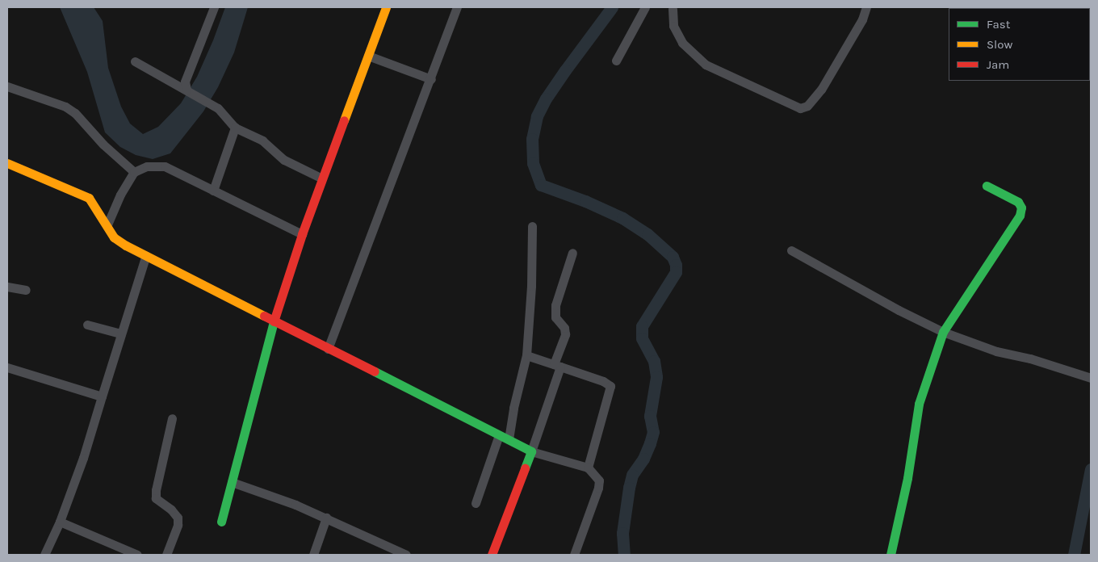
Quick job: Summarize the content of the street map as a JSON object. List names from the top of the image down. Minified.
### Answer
{"legend":["Fast","Slow","Jam"]}
